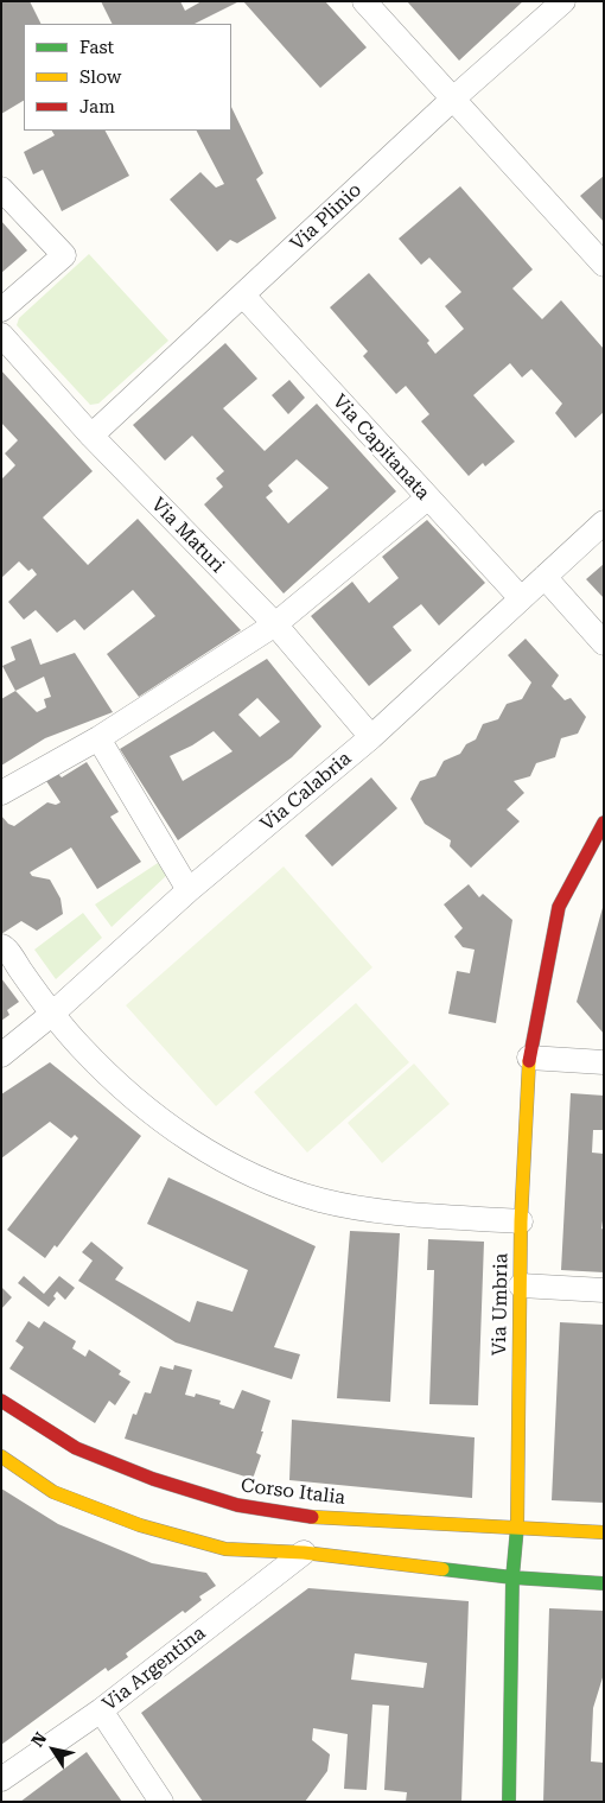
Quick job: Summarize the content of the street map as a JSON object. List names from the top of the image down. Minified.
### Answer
{"streets":{"street":["Via Plinio","Via Capitanata","Via Maturi","Via Calabria","Via Umbria","Corso Italia","Via Argentina"]},"crossings":[["Via Plinio","Via Capitanata"],["Via Plinio","Via Maturi"],["Via Capitanata","Via Calabria"],["Via Maturi","Via Calabria"],["Via Umbria","Corso Italia"]],"legend":["Fast","Slow","Jam"],"north":"top left"}
